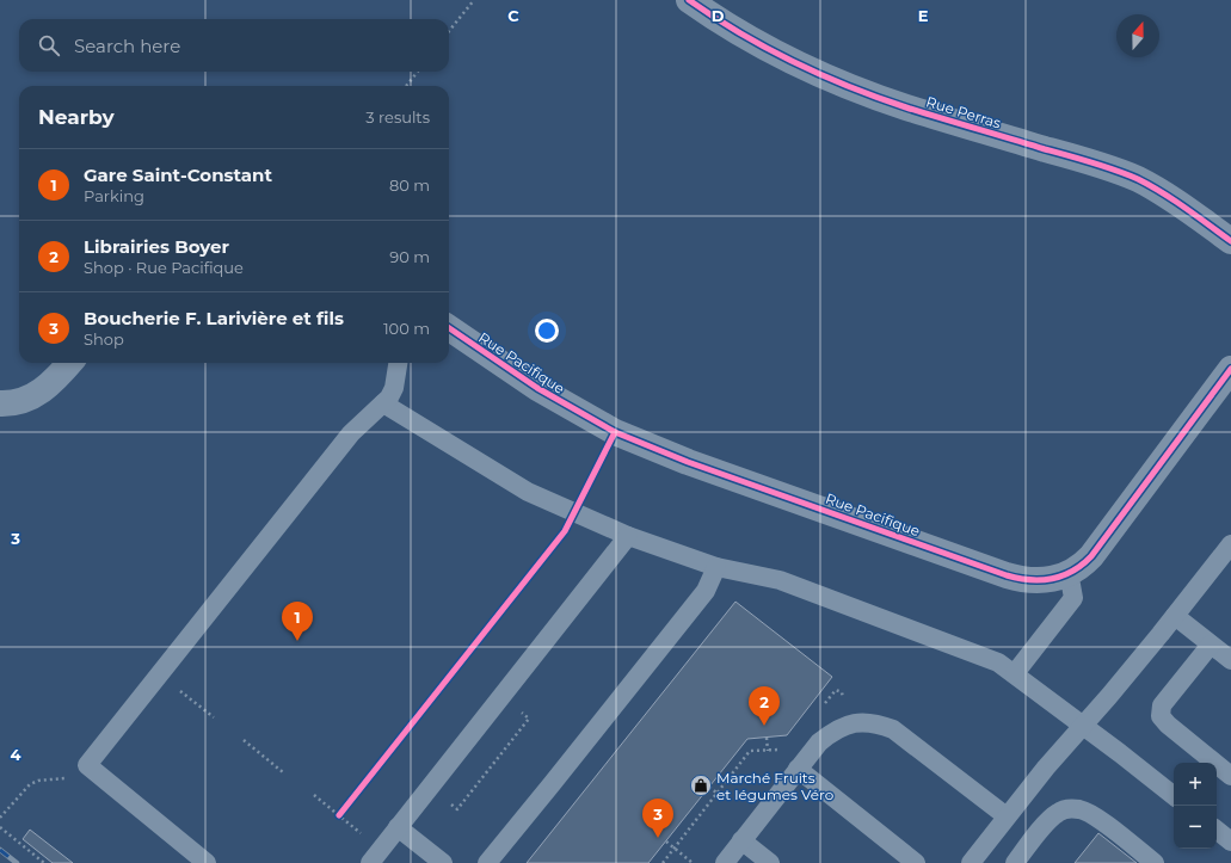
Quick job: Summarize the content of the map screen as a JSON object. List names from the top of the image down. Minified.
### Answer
{"streets":{"street":["Rue Perras","Rue Pacifique"]},"places":{"shop":["Marché Fruits et légumes Véro"]},"north":"top","page":{"search":"Search here","heading":["Nearby","3 results"],"list":[{"mark":"1","name":"Gare Saint-Constant","note":"Parking","value":"80 m"},{"mark":"2","name":"Librairies Boyer","note":"Shop · Rue Pacifique","value":"90 m"},{"mark":"3","name":"Boucherie F. Larivière et fils","note":"Shop","value":"100 m"}],"pins":["1","2","3"],"map_buttons":["+","−"]},"grid":{"columns":["C","D","E"],"rows":["3","4"]}}
